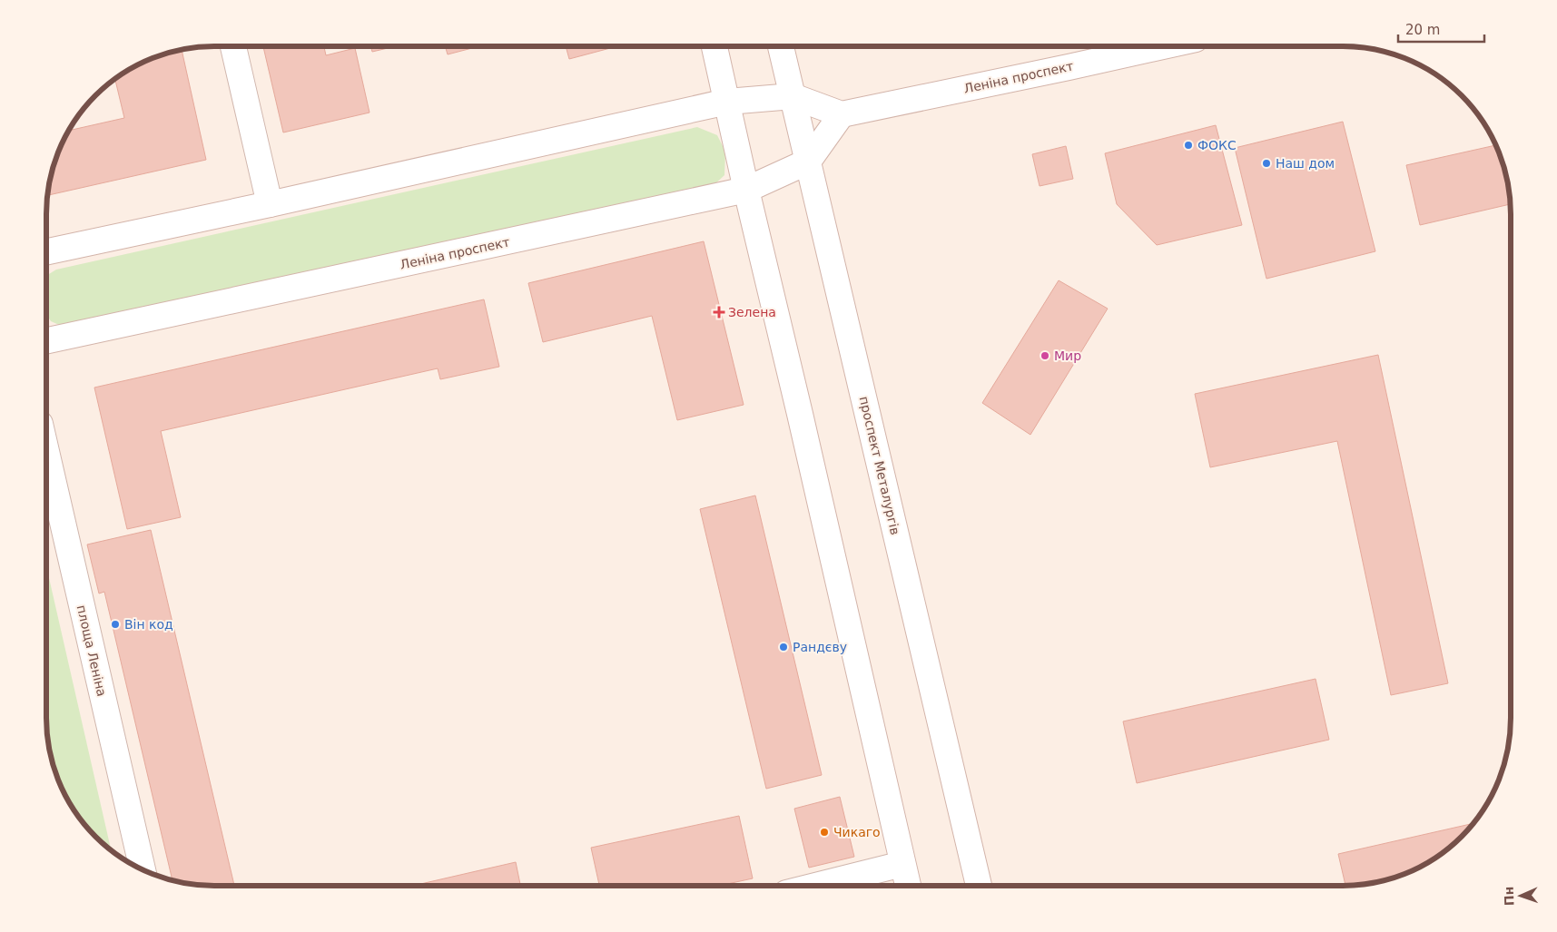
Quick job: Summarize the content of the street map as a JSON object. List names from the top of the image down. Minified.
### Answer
{"streets":{"street":["Леніна проспект","проспект Металургів","площа Леніна"]},"crossings":[["Леніна проспект","проспект Металургів"]],"places":{"other":["ФОКС","Наш дом","Мир","Він код","Рандєву","Чикаго"],"health":["Зелена"]},"scale_bar":"20 m","north":"left"}
